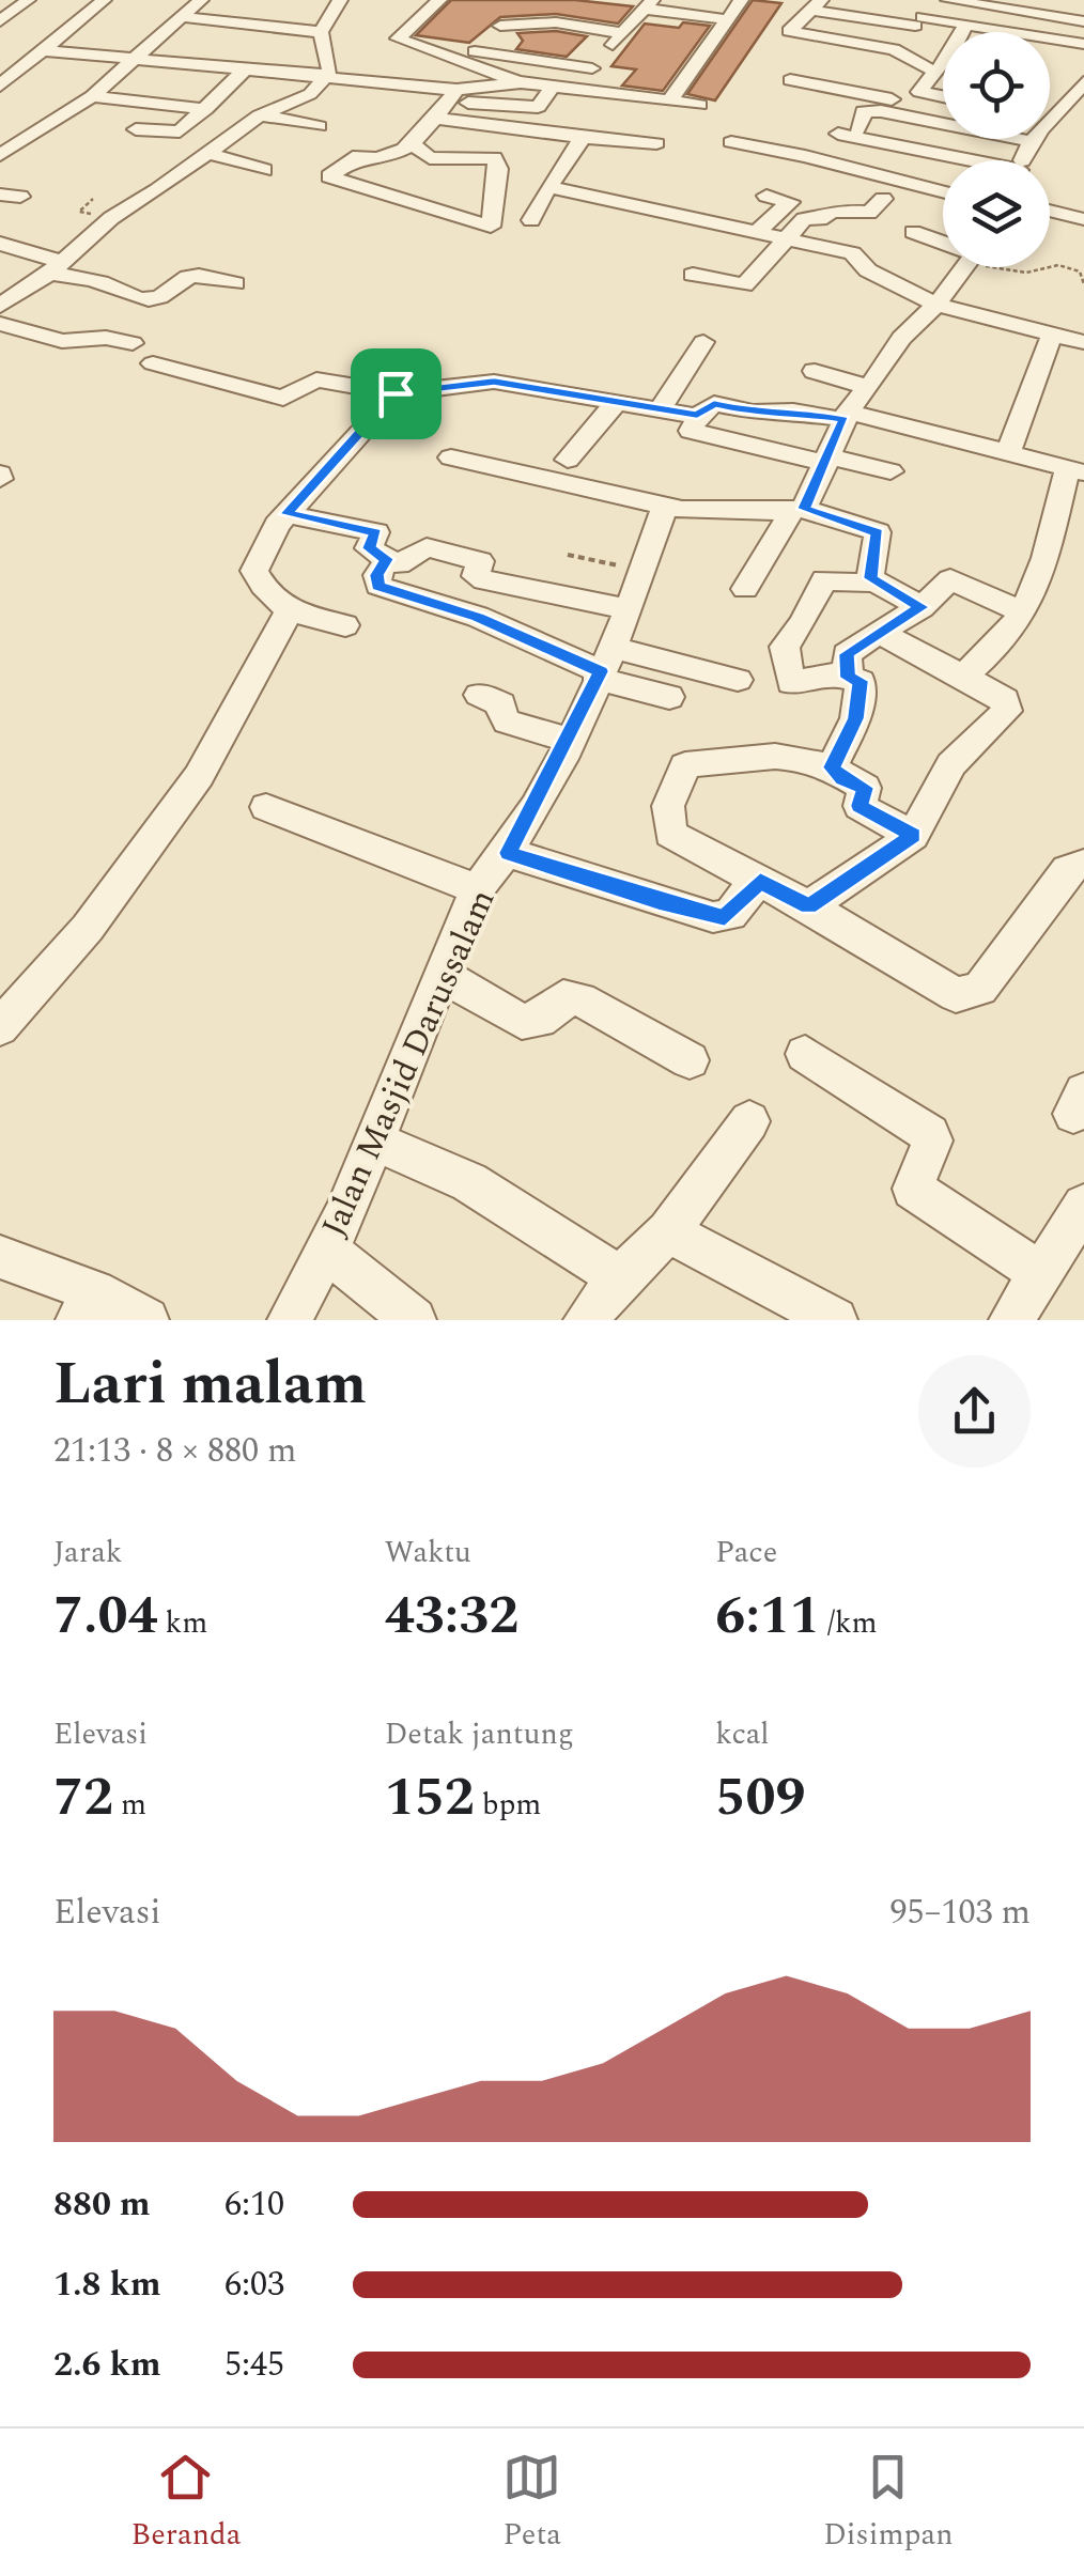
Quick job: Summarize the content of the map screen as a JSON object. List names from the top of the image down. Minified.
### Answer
{"streets":{"street":["Jalan Masjid Darussalam"]},"page":{"heading":["Lari malam","21:13 · 8 × 880 m"],"stats":[["Jarak","7.04 km"],["Waktu","43:32"],["Pace","6:11 /km"],["Elevasi","72 m"],["Detak jantung","152 bpm"],["kcal","509"]],"chart":["Elevasi","95–103 m"],"list":[{"name":"880 m","note":"6:10"},{"name":"1.8 km","note":"6:03"},{"name":"2.6 km","note":"5:45"}],"tabs":["Beranda","Peta","Disimpan"]}}
